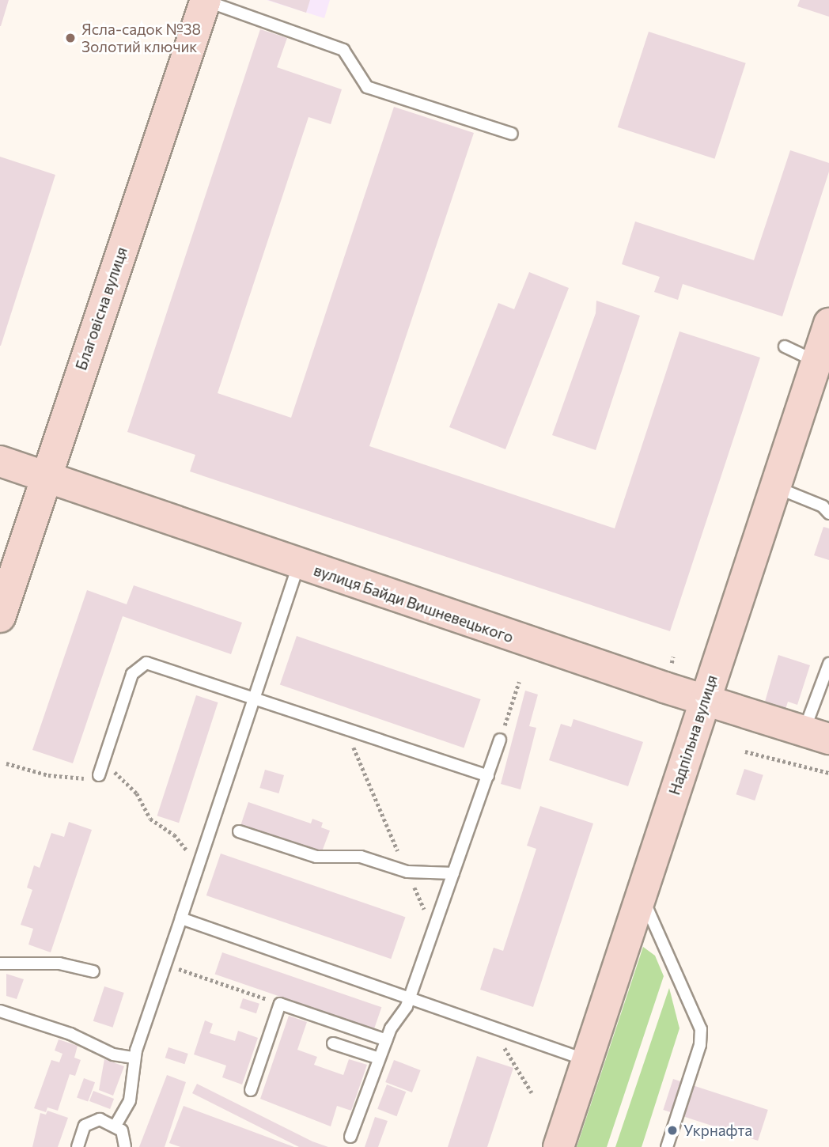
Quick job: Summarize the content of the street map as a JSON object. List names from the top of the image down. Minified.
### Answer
{"streets":{"main road":["Благовісна вулиця","вулиця Байди Вишневецького","Надпільна вулиця"]},"crossings":[["Благовісна вулиця","вулиця Байди Вишневецького"],["вулиця Байди Вишневецького","Надпільна вулиця"]],"places":["Ясла-садок №38 Золотий ключик","Укрнафта"]}
